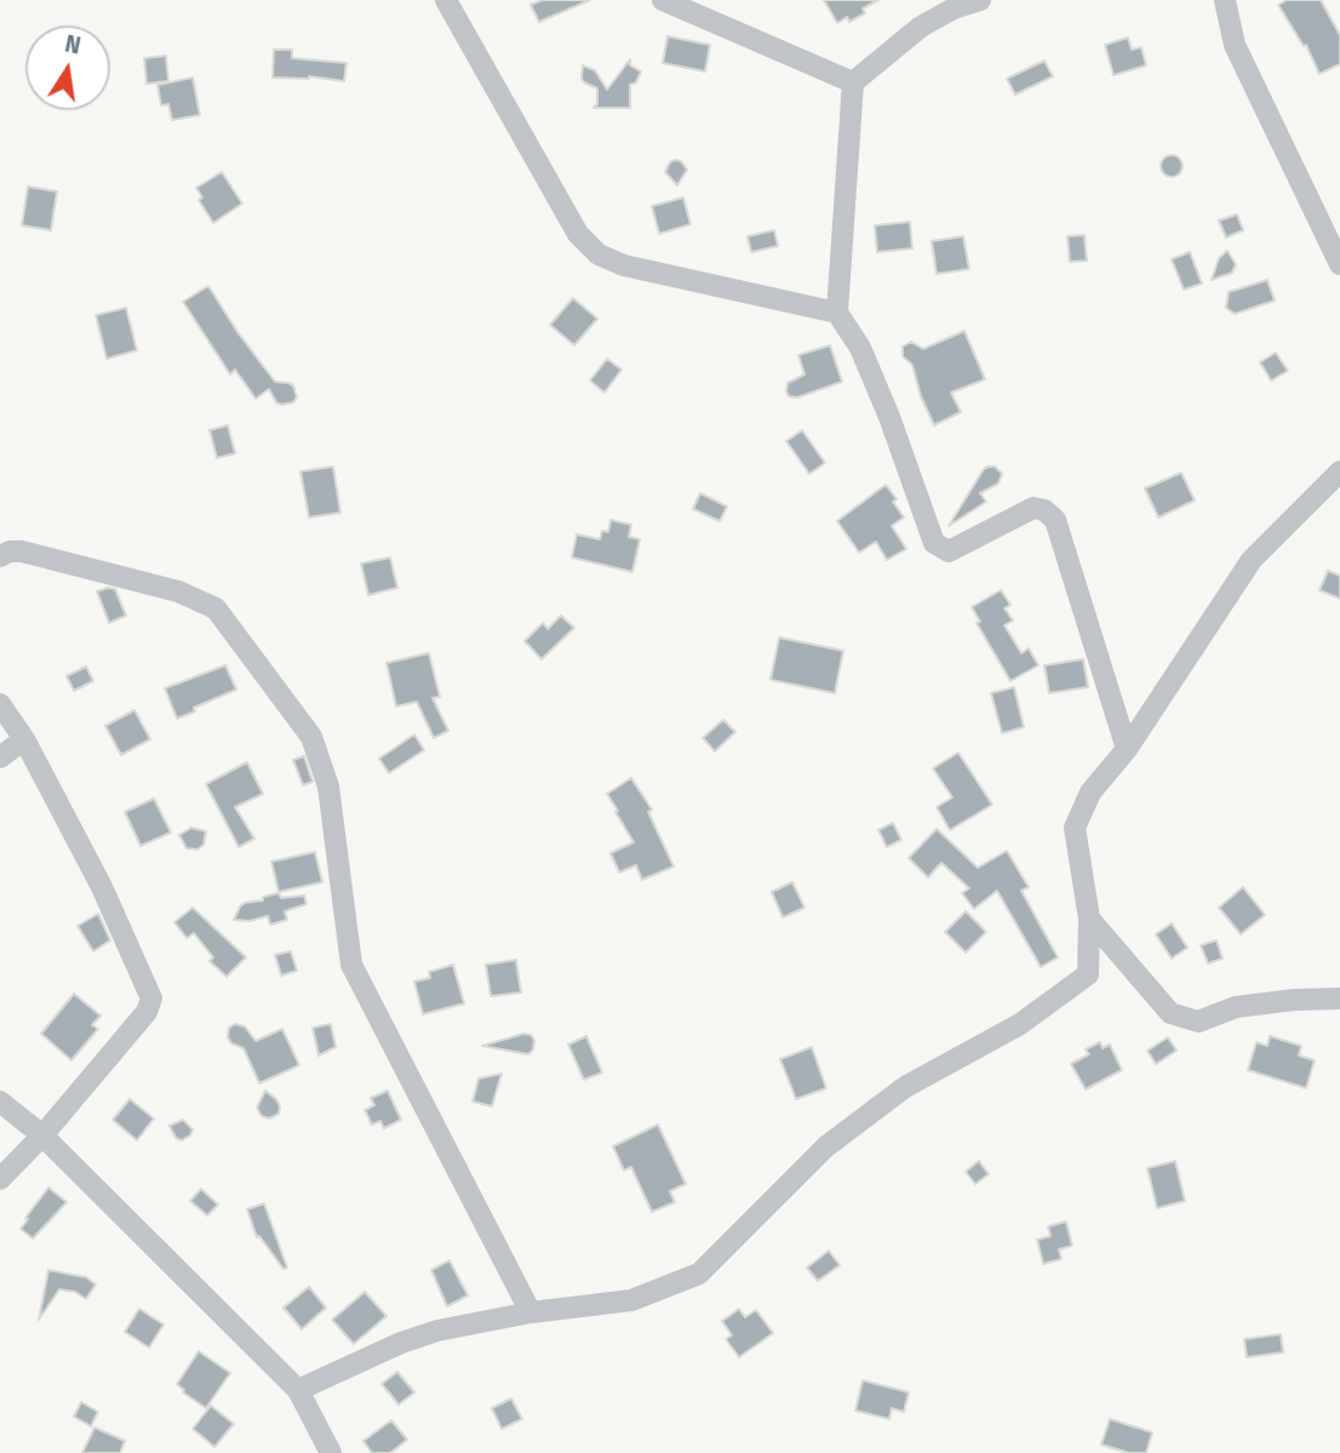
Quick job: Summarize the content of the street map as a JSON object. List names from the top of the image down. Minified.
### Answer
{"north":"top"}
